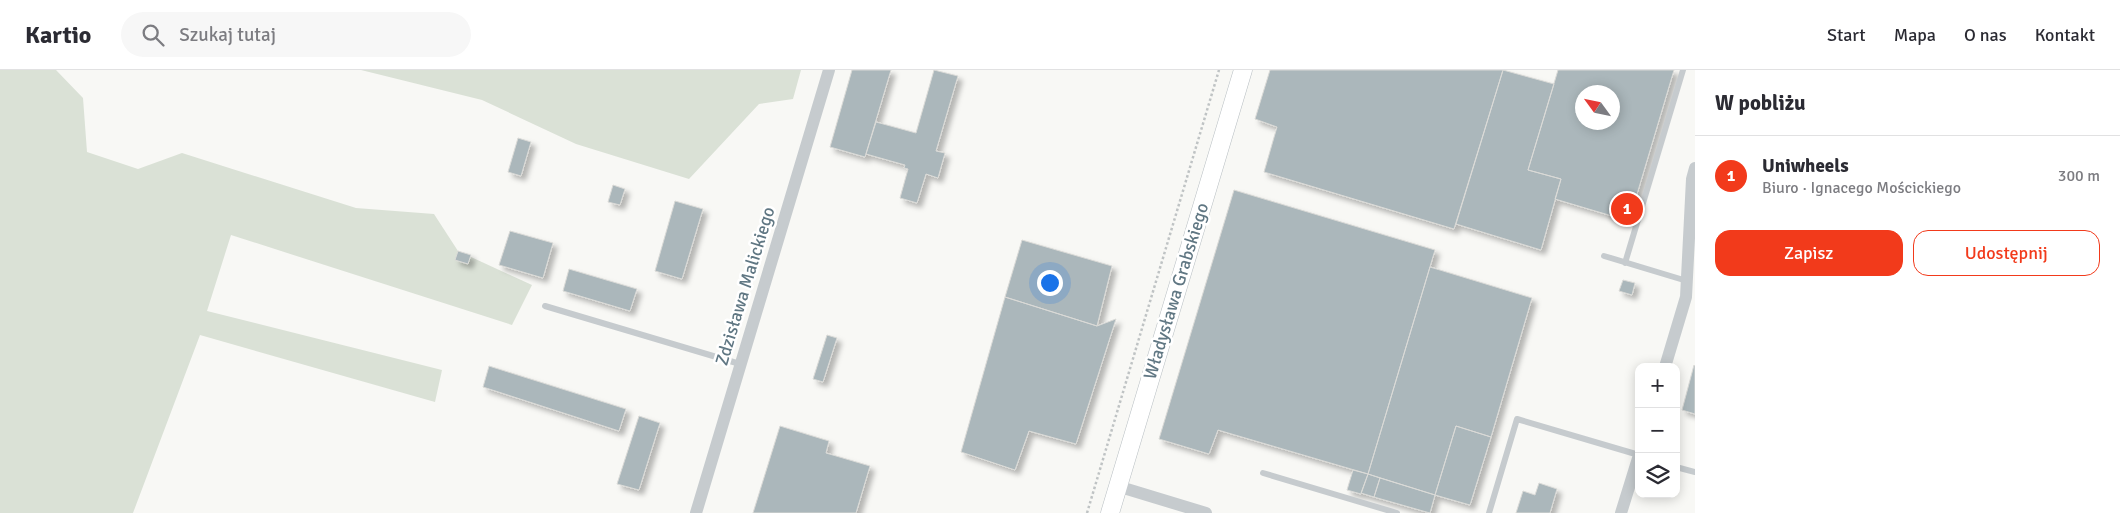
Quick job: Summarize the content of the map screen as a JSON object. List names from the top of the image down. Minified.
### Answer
{"streets":{"street":["Zdzisława Malickiego","Władysława Grabskiego"]},"north":"top left","page":{"header":"Kartio","search":"Szukaj tutaj","nav":["Start","Mapa","O nas","Kontakt"],"heading":"W pobliżu","list":[{"mark":"1","name":"Uniwheels","note":"Biuro · Ignacego Mościckiego","value":"300 m"}],"pins":"1","buttons":["Zapisz","Udostępnij"],"map_buttons":["+","−"]}}
